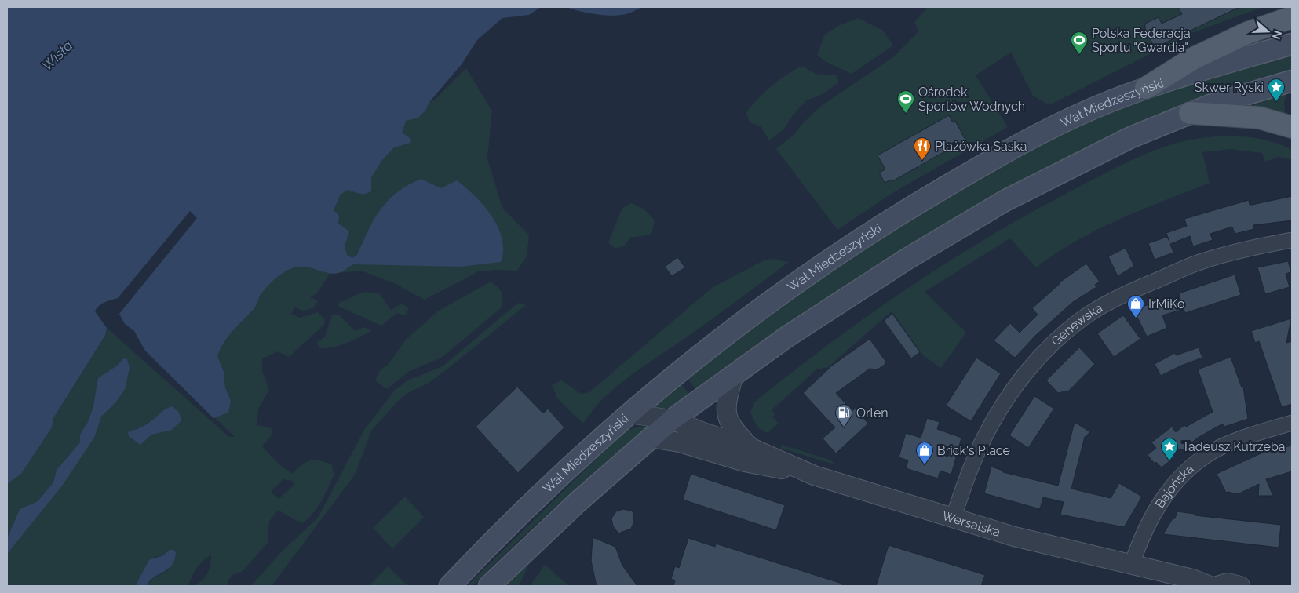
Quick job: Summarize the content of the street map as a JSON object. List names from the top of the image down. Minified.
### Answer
{"streets":{"main road":["Wał Miedzeszyński"],"street":["Genewska","Bajońska","Wersalska"]},"crossings":[["Wał Miedzeszyński","Wersalska"],["Genewska","Wersalska"],["Bajońska","Wersalska"]],"water":["Wisła"],"places":{"sports":["Polska Federacja Sportu \"Gwardia\"","Ośrodek Sportów Wodnych"],"place":["Skwer Ryski","Tadeusz Kutrzeba"],"restaurant":["Plażówka Saska"],"shop":["IrMiKo","Brick's Place"],"fuel station":["Orlen"]},"north":"right"}
